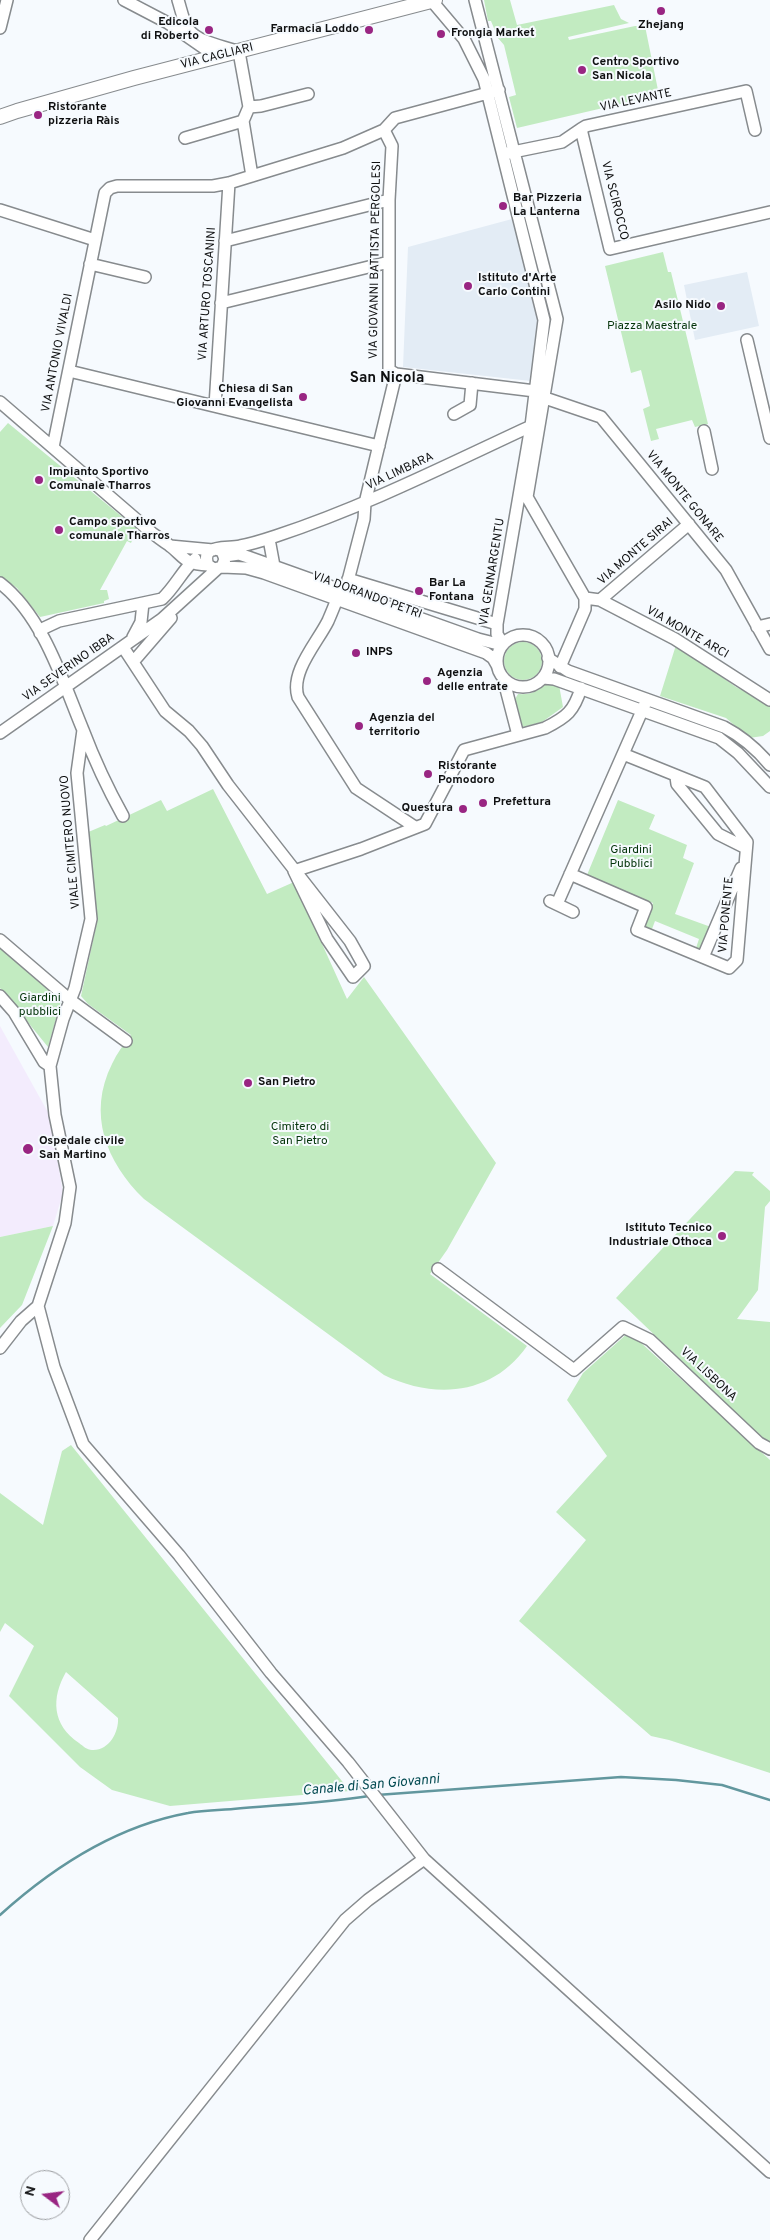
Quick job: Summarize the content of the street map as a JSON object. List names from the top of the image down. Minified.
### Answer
{"streets":{"main road":["VIA CAGLIARI"],"street":["VIA LEVANTE","VIA SCIROCCO","VIA GIOVANNI BATTISTA PERGOLESI","VIA ARTURO TOSCANINI","VIA ANTONIO VIVALDI","VIA LIMBARA","VIA MONTE GONARE","VIA MONTE SIRAI","VIA GENNARGENTU","VIA DORANDO PETRI","VIA MONTE ARCI","VIA SEVERINO IBBA","VIALE CIMITERO NUOVO","VIA PONENTE","VIA LISBONA"]},"crossings":[["VIA CAGLIARI","VIA GENNARGENTU"],["VIA LEVANTE","VIA SCIROCCO"],["VIA ARTURO TOSCANINI","VIA ANTONIO VIVALDI"],["VIA LIMBARA","VIA GENNARGENTU"],["VIA LIMBARA","VIA DORANDO PETRI"],["VIA LIMBARA","VIA SEVERINO IBBA"],["VIA MONTE GONARE","VIA MONTE SIRAI"],["VIA MONTE GONARE","VIA GENNARGENTU"],["VIA MONTE SIRAI","VIA MONTE ARCI"],["VIA GENNARGENTU","VIA DORANDO PETRI"],["VIA DORANDO PETRI","VIA SEVERINO IBBA"],["VIA SEVERINO IBBA","VIALE CIMITERO NUOVO"]],"districts":["San Nicola"],"water":["Canale di San Giovanni"],"parks":["Piazza Maestrale","Giardini Pubblici","Giardini pubblici","Cimitero di San Pietro"],"places":["Zhejang","Edicola di Roberto","Farmacia Loddo","Frongia Market","Centro Sportivo San Nicola","Ristorante pizzeria Ràis","Bar Pizzeria La Lanterna","Istituto d'Arte Carlo Contini","Asilo Nido","Chiesa di San Giovanni Evangelista","Impianto Sportivo Comunale Tharros","Campo sportivo comunale Tharros","Bar La Fontana","INPS","Agenzia delle entrate","Agenzia del territorio","Ristorante Pomodoro","Prefettura","Questura","San Pietro","Ospedale civile San Martino","Istituto Tecnico Industriale Othoca"],"north":"left"}
